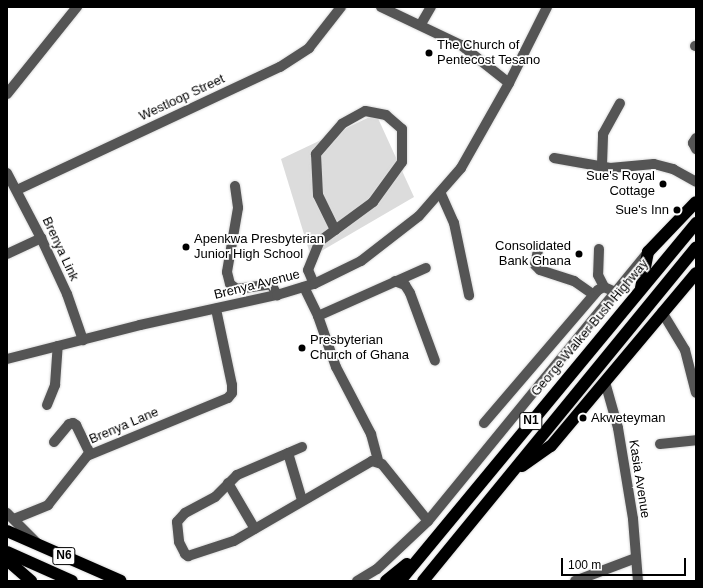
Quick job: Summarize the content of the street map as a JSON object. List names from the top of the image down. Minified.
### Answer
{"streets":{"highway":["George Walker Bush Highway","N1","N6"],"street":["Westloop Street","Brenya Link","Brenya Avenue","Brenya Lane","Kasia Avenue"]},"crossings":[["Westloop Street","Brenya Link"],["Brenya Link","Brenya Avenue"],["Brenya Avenue","Brenya Lane"]],"places":["The Church of Pentecost Tesano","Sue's Royal Cottage","Sue's Inn","Apenkwa Presbyterian Junior High School","Consolidated Bank Ghana","Presbyterian Church of Ghana","Akweteyman"],"scale_bar":"100 m"}
